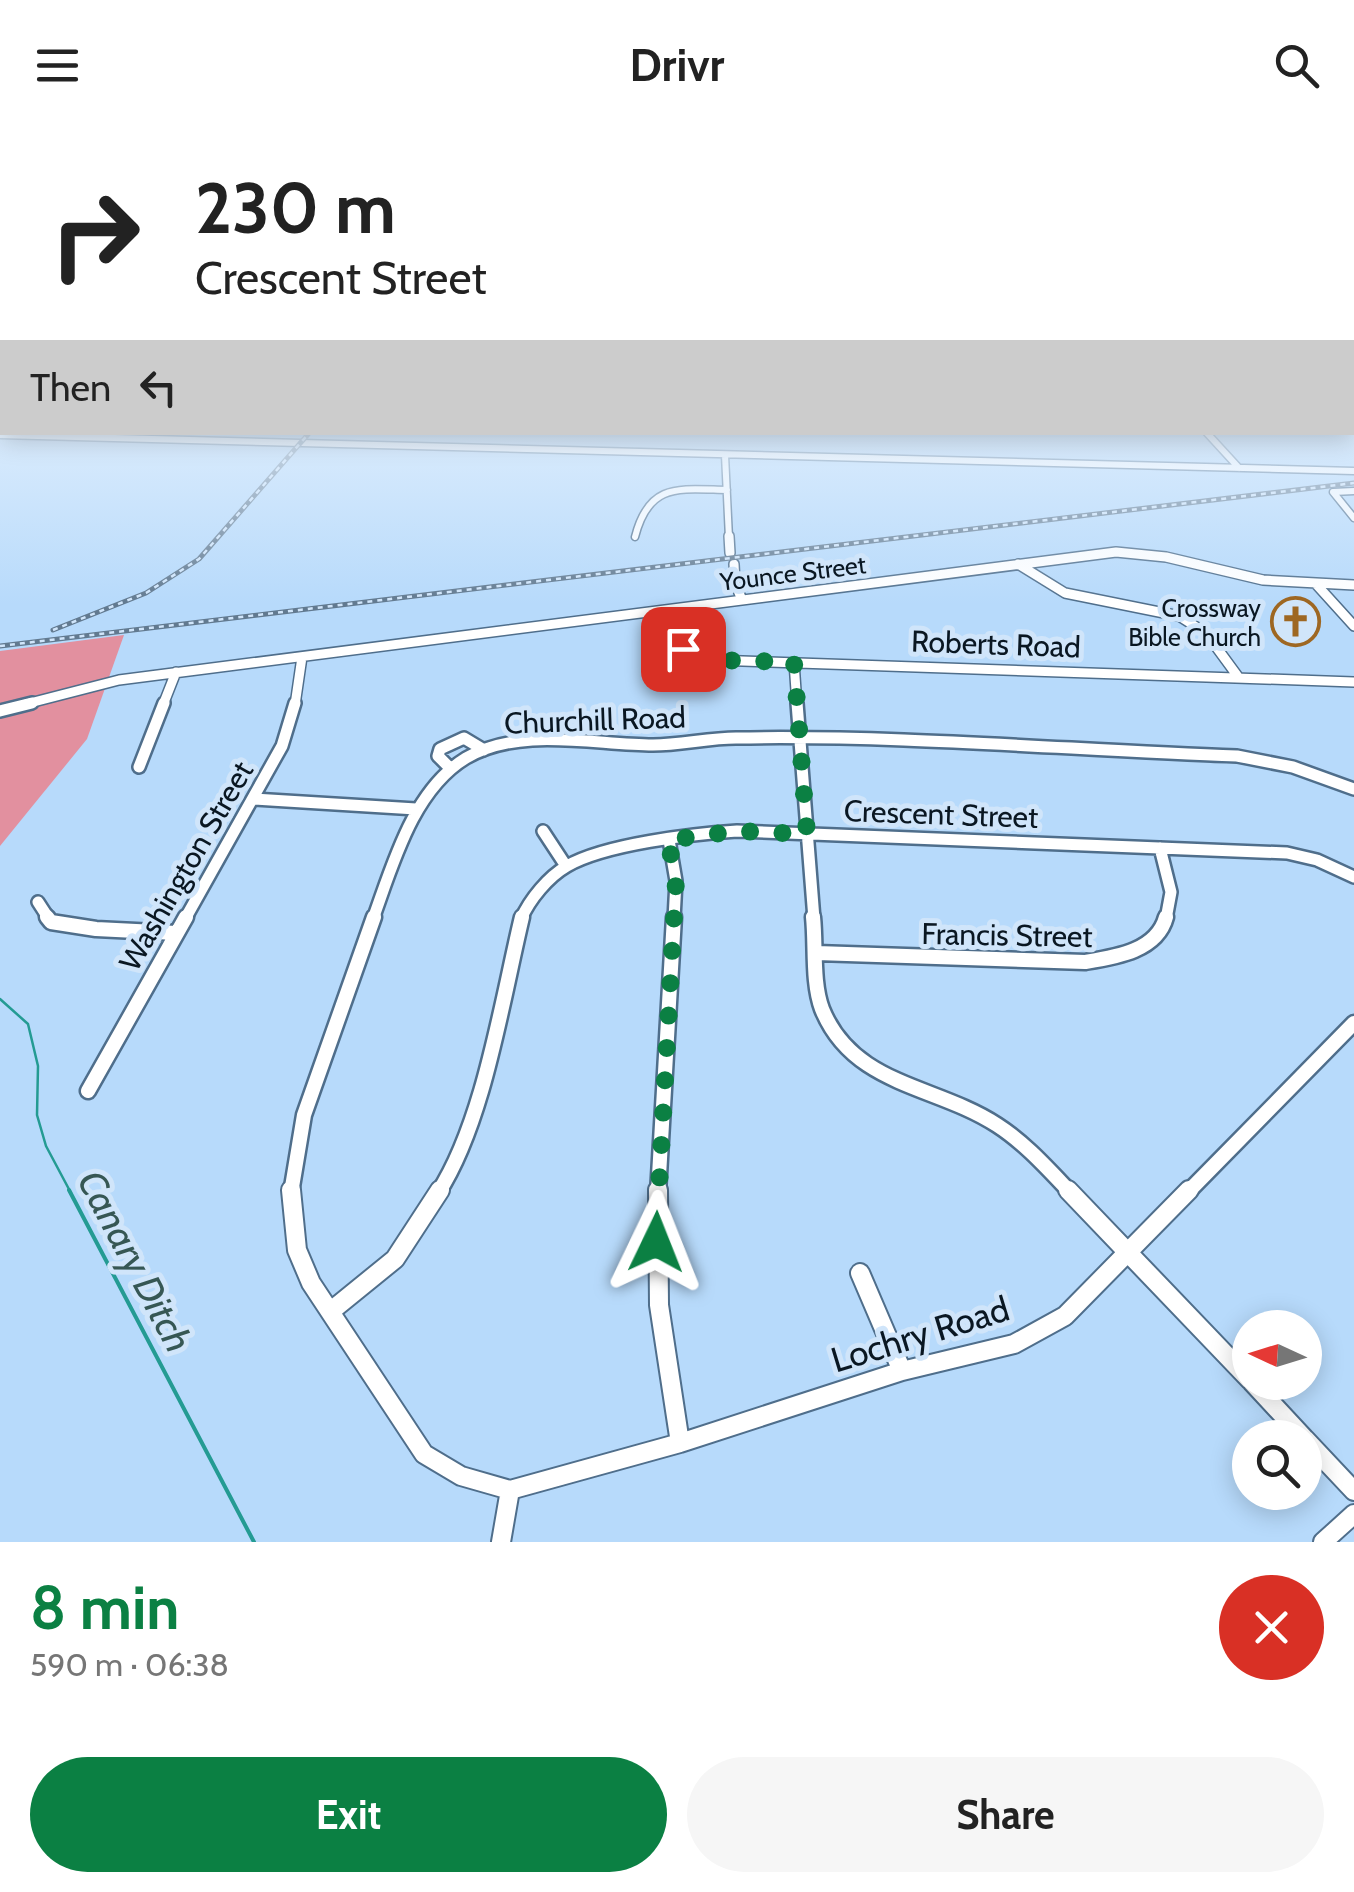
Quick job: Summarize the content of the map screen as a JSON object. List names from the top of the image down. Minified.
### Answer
{"streets":{"street":["Younce Street","Roberts Road","Churchill Road","Crescent Street","Washington Street","Francis Street","Lochry Road"]},"crossings":[["Younce Street","Roberts Road"],["Younce Street","Washington Street"],["Churchill Road","Crescent Street"],["Churchill Road","Lochry Road"],["Crescent Street","Francis Street"]],"water":["Canary Ditch"],"places":{"church":["Crossway Bible Church"]},"north":"left","page":{"header":"Drivr","turn":["230 m","Crescent Street"],"then":"Then","heading":["8 min","590 m · 06:38"],"buttons":["Exit","Share"]}}
